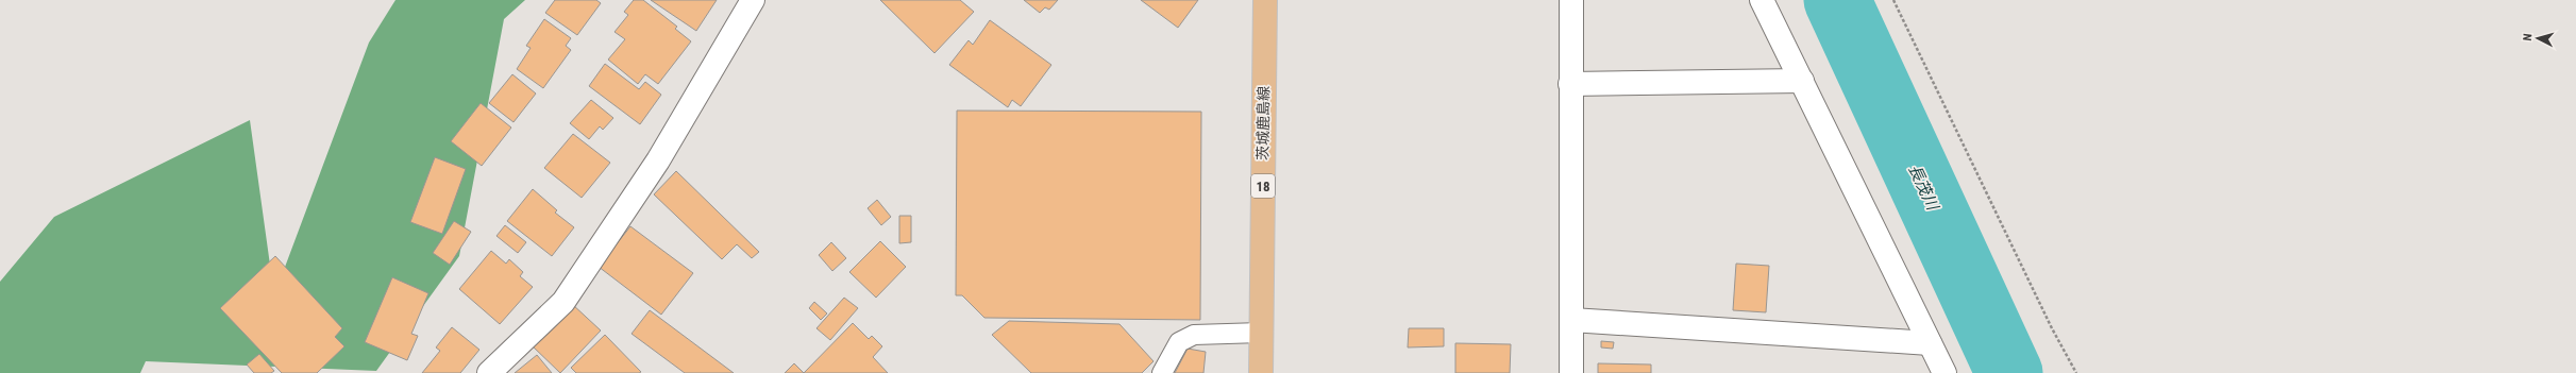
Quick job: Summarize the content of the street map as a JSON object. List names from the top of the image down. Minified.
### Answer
{"streets":{"main road":["茨城鹿島線","18"]},"water":["長茂川"],"north":"left"}
